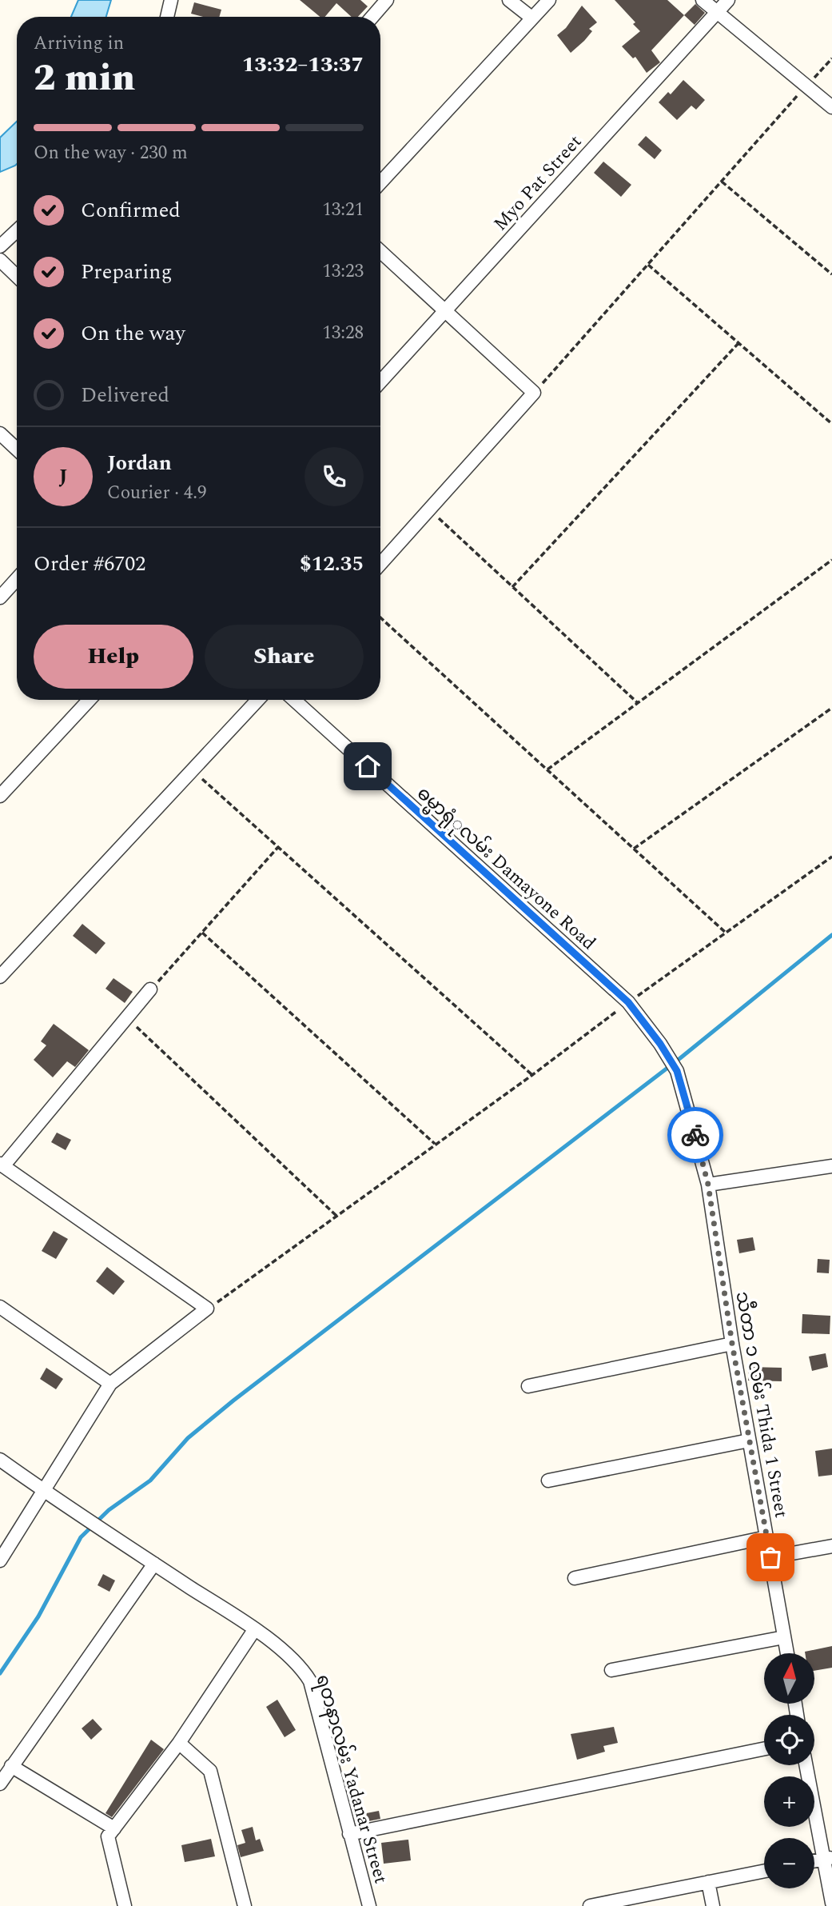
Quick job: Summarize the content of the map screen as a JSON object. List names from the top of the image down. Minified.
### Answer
{"streets":{"street":["Myo Pat Street","ဓမ္မာရုံုလမ်း Damayone Road","သီတာ ၁ လမ်း Thida 1 Street","ရတနာလမ်း Yadanar Street"]},"crossings":[["ဓမ္မာရုံုလမ်း Damayone Road","သီတာ ၁ လမ်း Thida 1 Street"]],"north":"top","page":{"heading":["2 min","Arriving in","13:32–13:37"],"panel":["Jordan","Courier · 4.9","Order #6702","$12.35"],"bar":"On the way · 230 m","list":[["Confirmed","13:21"],["Preparing","13:23"],["On the way","13:28"],"Delivered"],"round":"J","buttons":["Help","Share"],"map_buttons":["+","−"]}}
